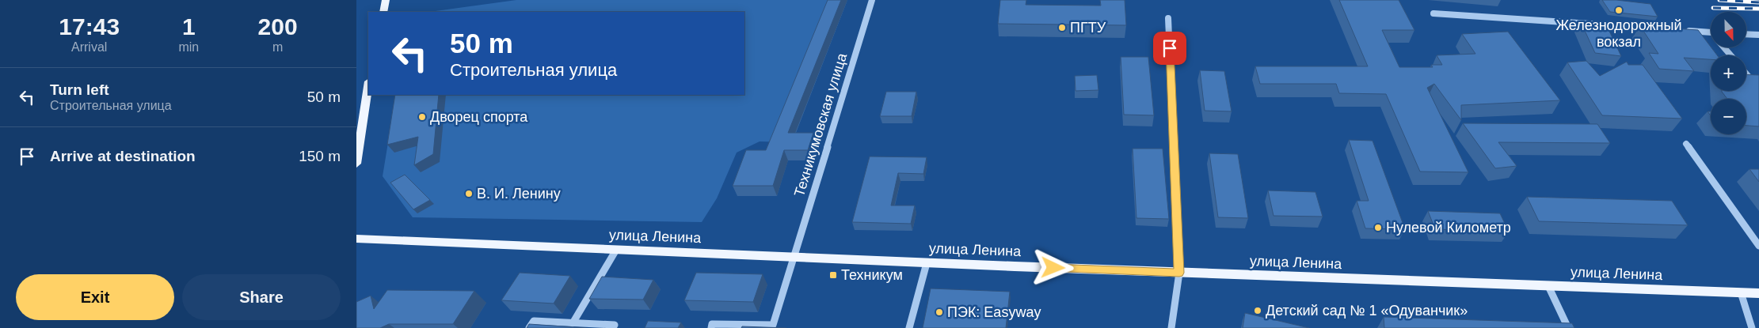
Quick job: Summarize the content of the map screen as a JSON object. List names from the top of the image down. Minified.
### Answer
{"streets":{"main road":["улица Ленина"],"street":["Техникумовская улица"]},"crossings":[["Техникумовская улица","улица Ленина"]],"places":{"other":["Железнодорожный вокзал","ПГТУ","Дворец спорта","В. И. Ленину","Нулевой Километр","Детский сад № 1 «Одуванчик»","ПЭК: Easyway"],"transit":["Техникум"]},"north":"bottom","page":{"eta":["17:43","Arrival","1","min","200","m"],"map_buttons":["+","−"],"turn":["50 m","Строительная улица"],"list":[{"name":"Turn left","note":"Строительная улица","value":"50 m"},{"name":"Arrive at destination","value":"150 m"}],"buttons":["Exit","Share"]}}
